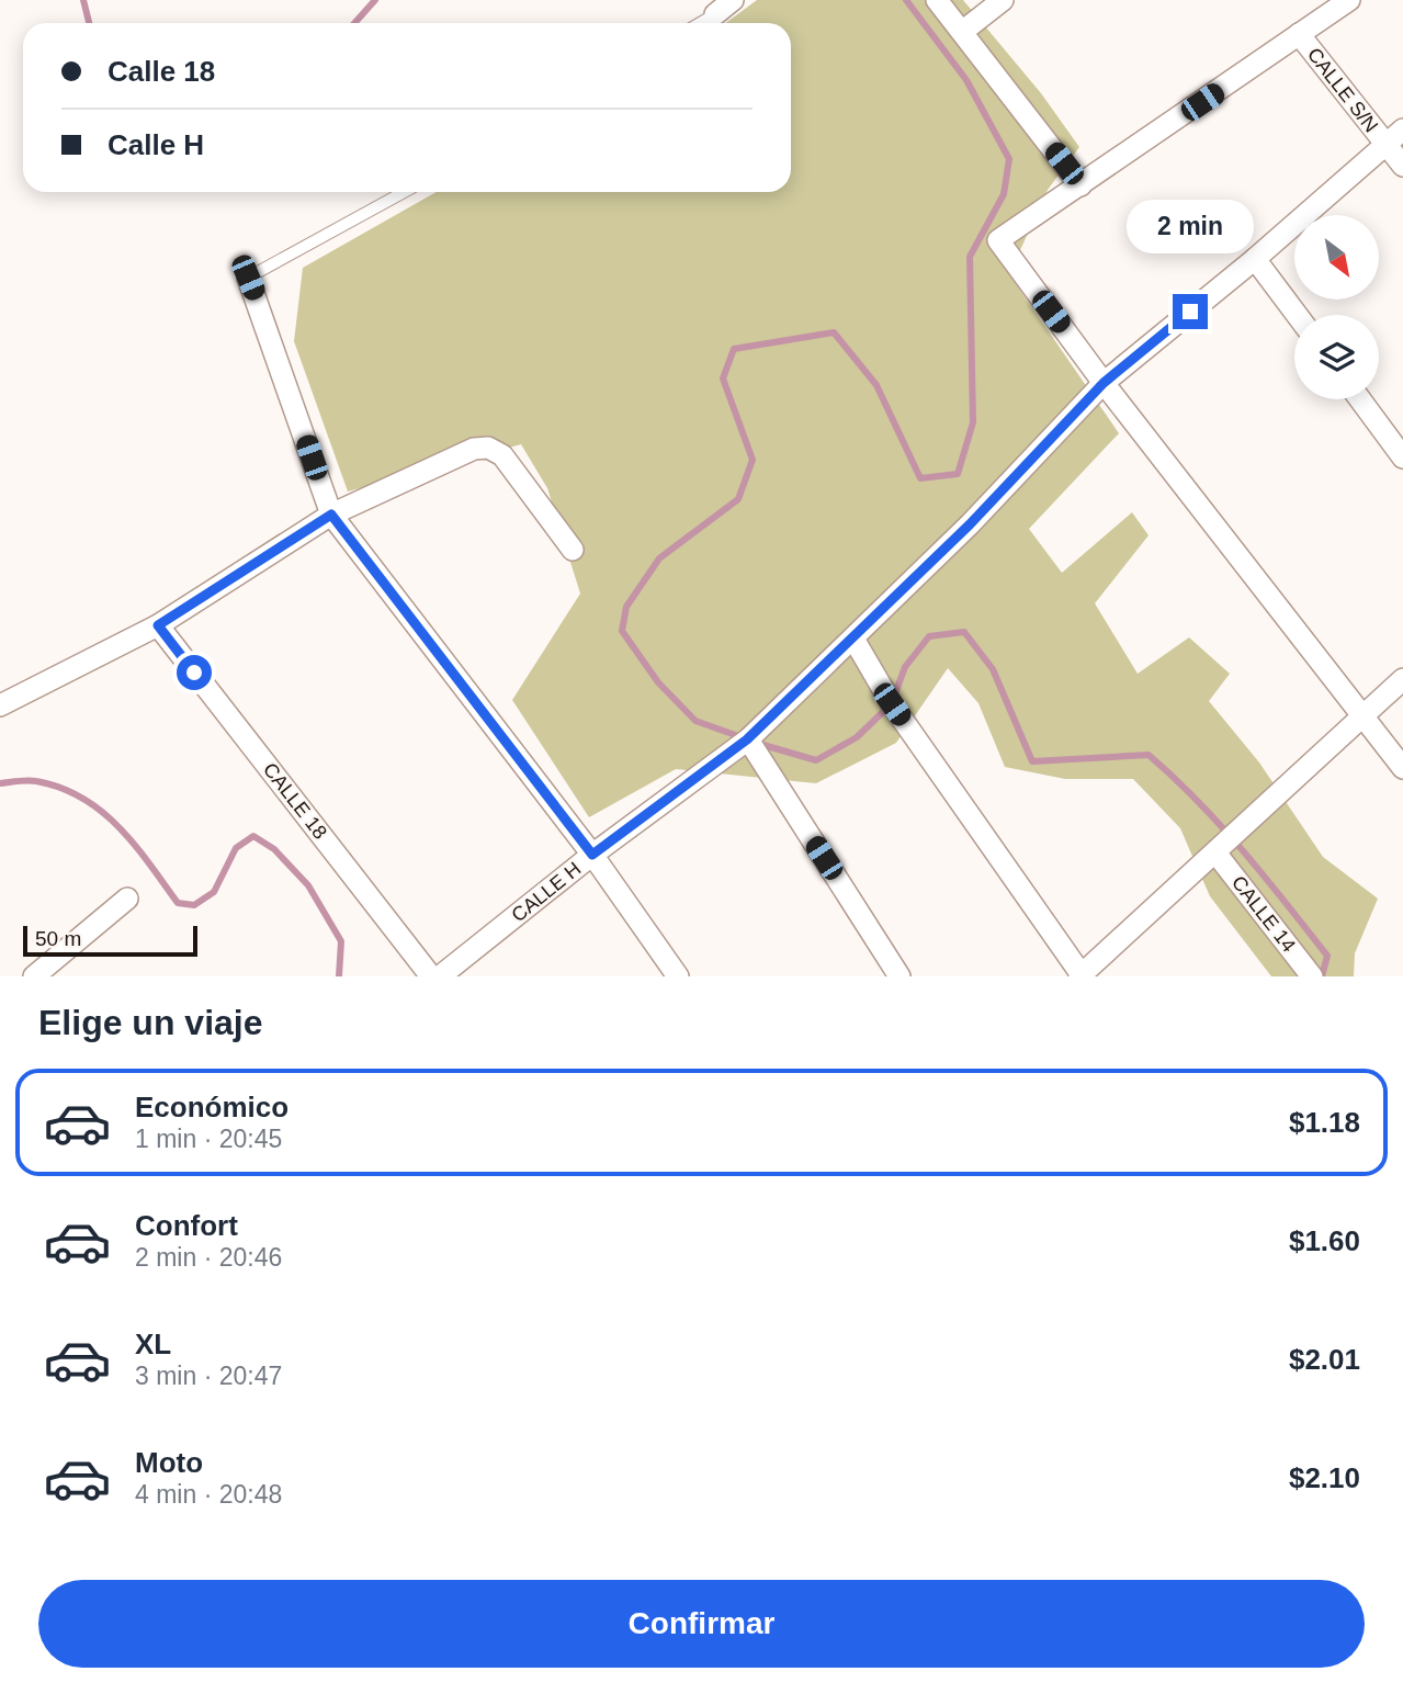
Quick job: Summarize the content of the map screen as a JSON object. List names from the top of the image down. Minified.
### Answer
{"streets":{"street":["CALLE S/N","CALLE 18","CALLE H","CALLE 14"]},"crossings":[["CALLE S/N","CALLE H"]],"scale_bar":"50 m","north":"bottom right","page":{"banner":["Calle 18","Calle H"],"bubble":"2 min","scale":"50 m","heading":"Elige un viaje","list":[{"name":"Económico","note":"1 min · 20:45","value":"$1.18"},{"name":"Confort","note":"2 min · 20:46","value":"$1.60"},{"name":"XL","note":"3 min · 20:47","value":"$2.01"},{"name":"Moto","note":"4 min · 20:48","value":"$2.10"}],"buttons":"Confirmar"}}
